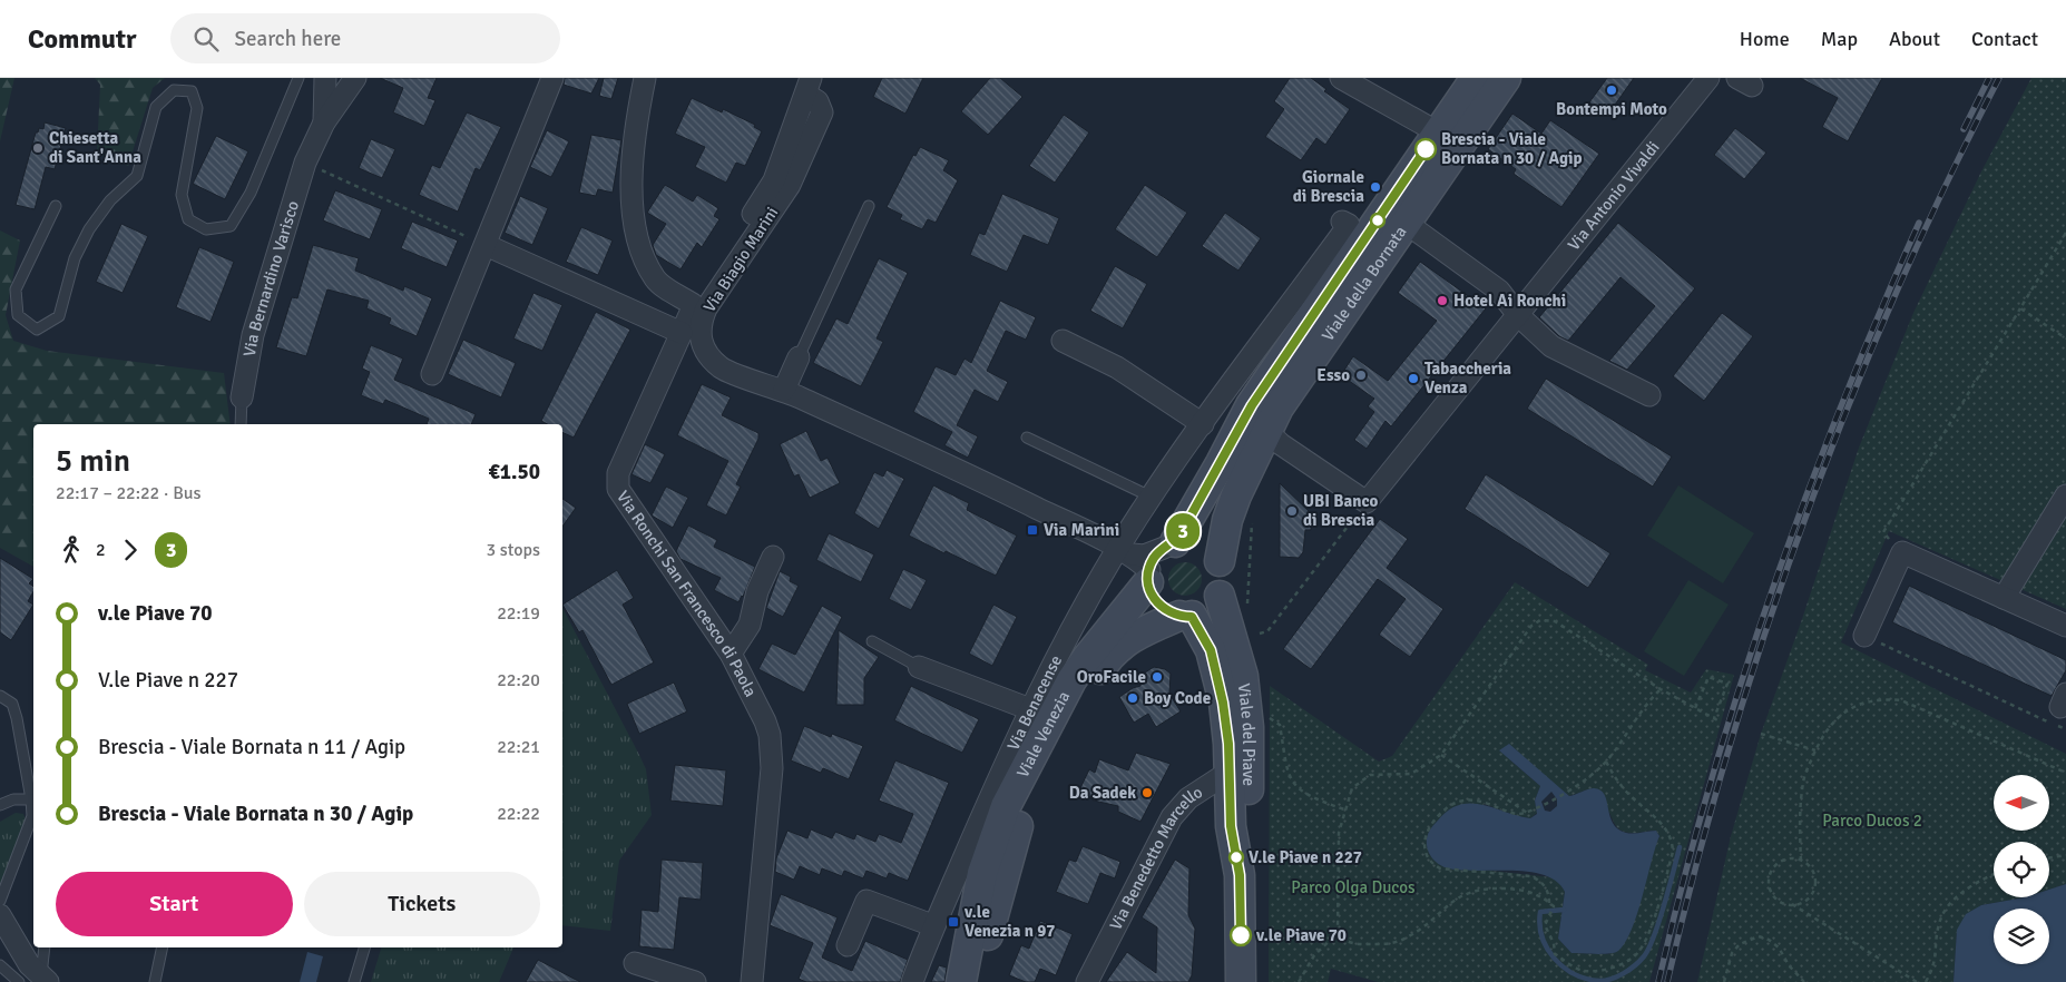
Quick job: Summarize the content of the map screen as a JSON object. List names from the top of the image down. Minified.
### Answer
{"streets":{"main road":["Viale della Bornata","Viale Venezia","Viale del Piave"],"street":["Via Antonio Vivaldi","Via Biagio Marini","Via Bernardino Varisco","Via Ronchi San Francesco di Paola","Via Benacense","Via Benedetto Marcello"]},"crossings":[["Via Biagio Marini","Viale della Bornata"],["Via Biagio Marini","Via Ronchi San Francesco di Paola"],["Via Biagio Marini","Via Benacense"],["Via Biagio Marini","Viale Venezia"],["Via Biagio Marini","Viale del Piave"],["Viale della Bornata","Via Benacense"],["Viale della Bornata","Viale Venezia"],["Viale della Bornata","Viale del Piave"],["Via Benacense","Viale Venezia"],["Via Benacense","Viale del Piave"],["Viale Venezia","Viale del Piave"],["Viale del Piave","Via Benedetto Marcello"]],"parks":["Parco Ducos 2","Parco Olga Ducos"],"places":{"other":["Bontempi Moto","Chiesetta di Sant'Anna","Brescia - Viale Bornata n 30 / Agip","Giornale di Brescia","Hotel Ai Ronchi","Esso","Tabaccheria Venza","UBI Banco di Brescia","OroFacile","Boy Code","Da Sadek","V.le Piave n 227","v.le Piave 70"],"transit":["Via Marini","v.le Venezia n 97"]},"lines":["bus line 3"],"north":"left","page":{"header":"Commutr","search":"Search here","nav":["Home","Map","About","Contact"],"on_map":"3","heading":["5 min","22:17 – 22:22 · Bus","€1.50"],"legs":["2","3","3 stops"],"list":[{"name":"v.le Piave 70","value":"22:19"},{"name":"V.le Piave n 227","value":"22:20"},{"name":"Brescia - Viale Bornata n 11 / Agip","value":"22:21"},{"name":"Brescia - Viale Bornata n 30 / Agip","value":"22:22"}],"buttons":["Start","Tickets"]}}
